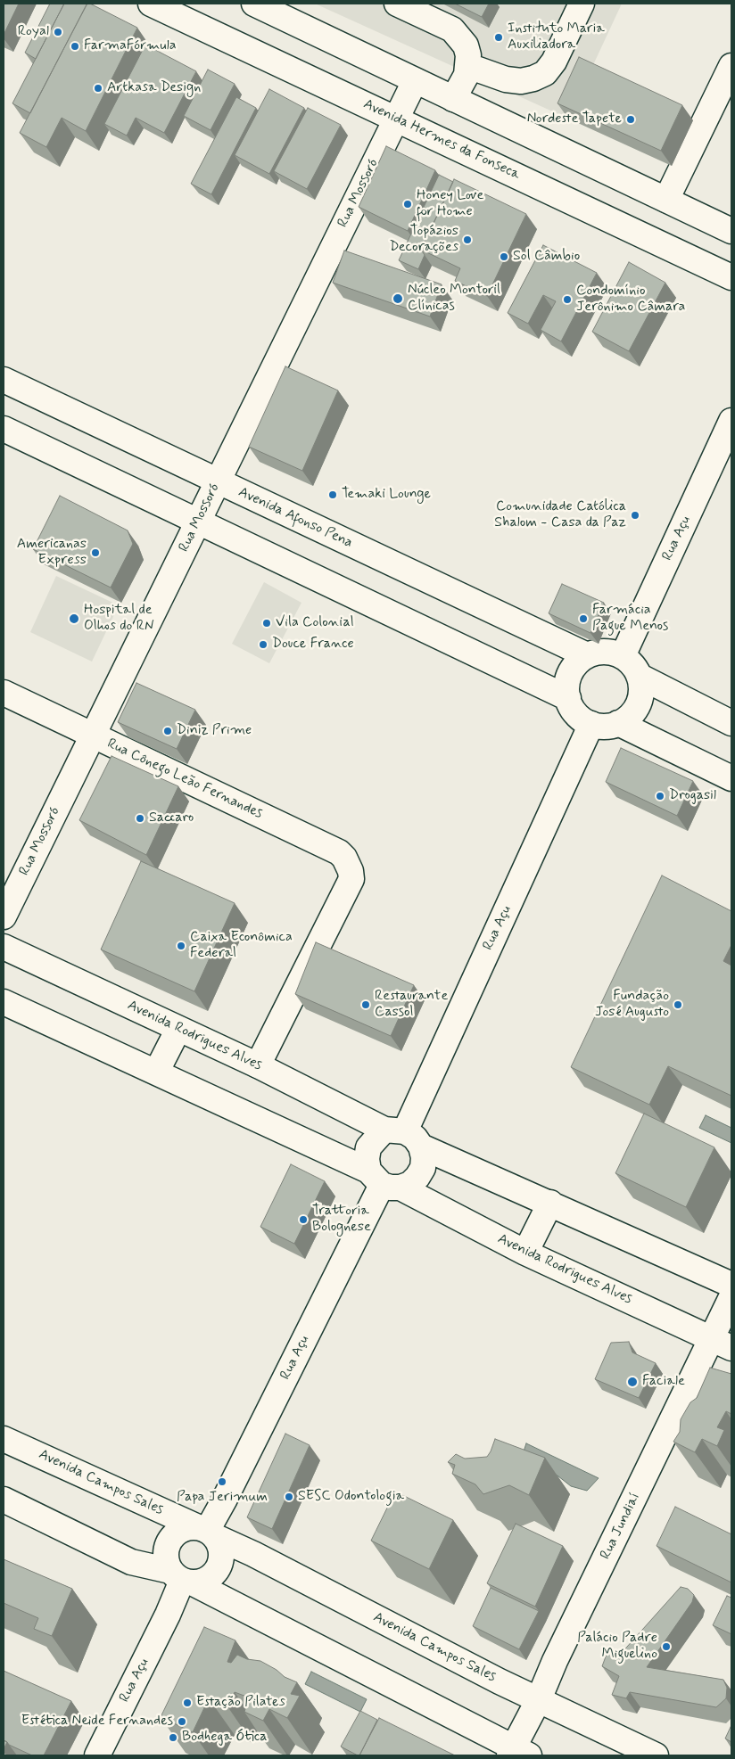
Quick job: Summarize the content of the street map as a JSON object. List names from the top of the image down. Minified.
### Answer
{"streets":{"main road":["Avenida Hermes da Fonseca","Rua Mossoró","Avenida Afonso Pena","Rua Açu","Rua Cônego Leão Fernandes","Avenida Rodrigues Alves","Avenida Campos Sales","Rua Jundiaí"]},"crossings":[["Avenida Hermes da Fonseca","Rua Mossoró"],["Rua Mossoró","Avenida Afonso Pena"],["Rua Mossoró","Rua Cônego Leão Fernandes"],["Avenida Afonso Pena","Rua Açu"],["Rua Açu","Avenida Rodrigues Alves"],["Rua Açu","Avenida Campos Sales"],["Rua Cônego Leão Fernandes","Avenida Rodrigues Alves"],["Avenida Rodrigues Alves","Rua Jundiaí"],["Avenida Campos Sales","Rua Jundiaí"]],"places":["Royal","Instituto Maria Auxiliadora","FarmaFórmula","Artkasa Design","Nordeste Tapete","Honey Love for Home","Topázios Decorações","Sol Câmbio","Núcleo Montoril Clínicas","Condomínio Jerônimo Câmara","Temaki Lounge","Comunidade Católica Shalom - Casa da Paz","Americanas Express","Hospital de Olhos do RN","Farmácia Pague Menos","Vila Colonial","Douce France","Diniz Prime","Drogasil","Saccaro","Caixa Econômica Federal","Restaurante Cassol","Fundação José Augusto","Trattoria Bolognese","Faciale","Papa Jerimum","SESC Odontologia","Palácio Padre Miguelino","Estação Pilates","Estética Neide Fernandes","Bodhega Ótica"]}
